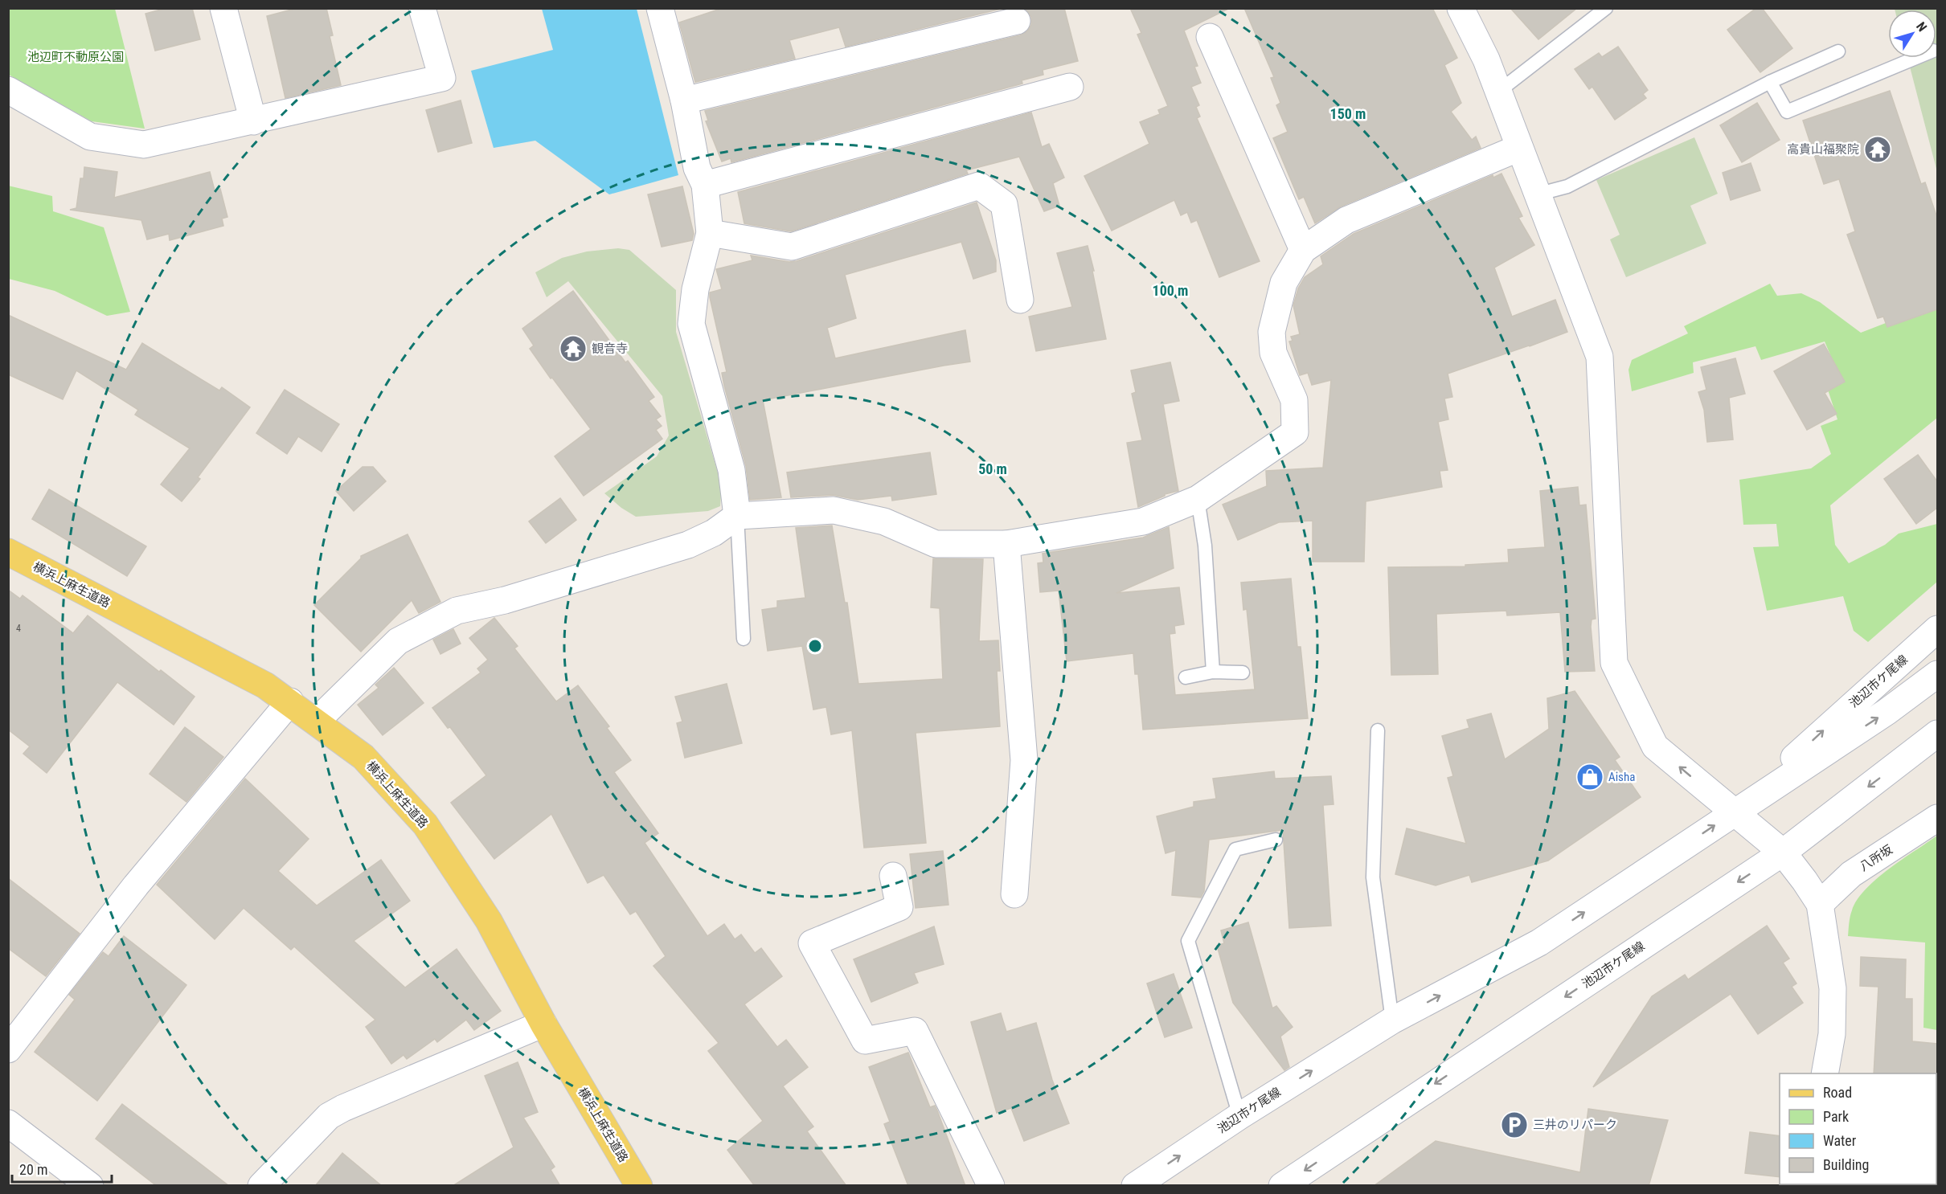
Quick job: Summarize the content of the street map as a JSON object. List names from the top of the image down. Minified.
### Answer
{"streets":{"main road":["横浜上麻生道路"],"street":["池辺市ケ尾線","八所坂"]},"parks":["池辺町不動原公園"],"places":{"temple":["高貴山福聚院","観音寺"],"shop":["Aisha"],"parking":["三井のリパーク"]},"house_numbers":["4"],"legend":["Road","Park","Water","Building"],"scale_bar":"20 m","north":"top right","rings":["150 m","100 m","50 m"]}
